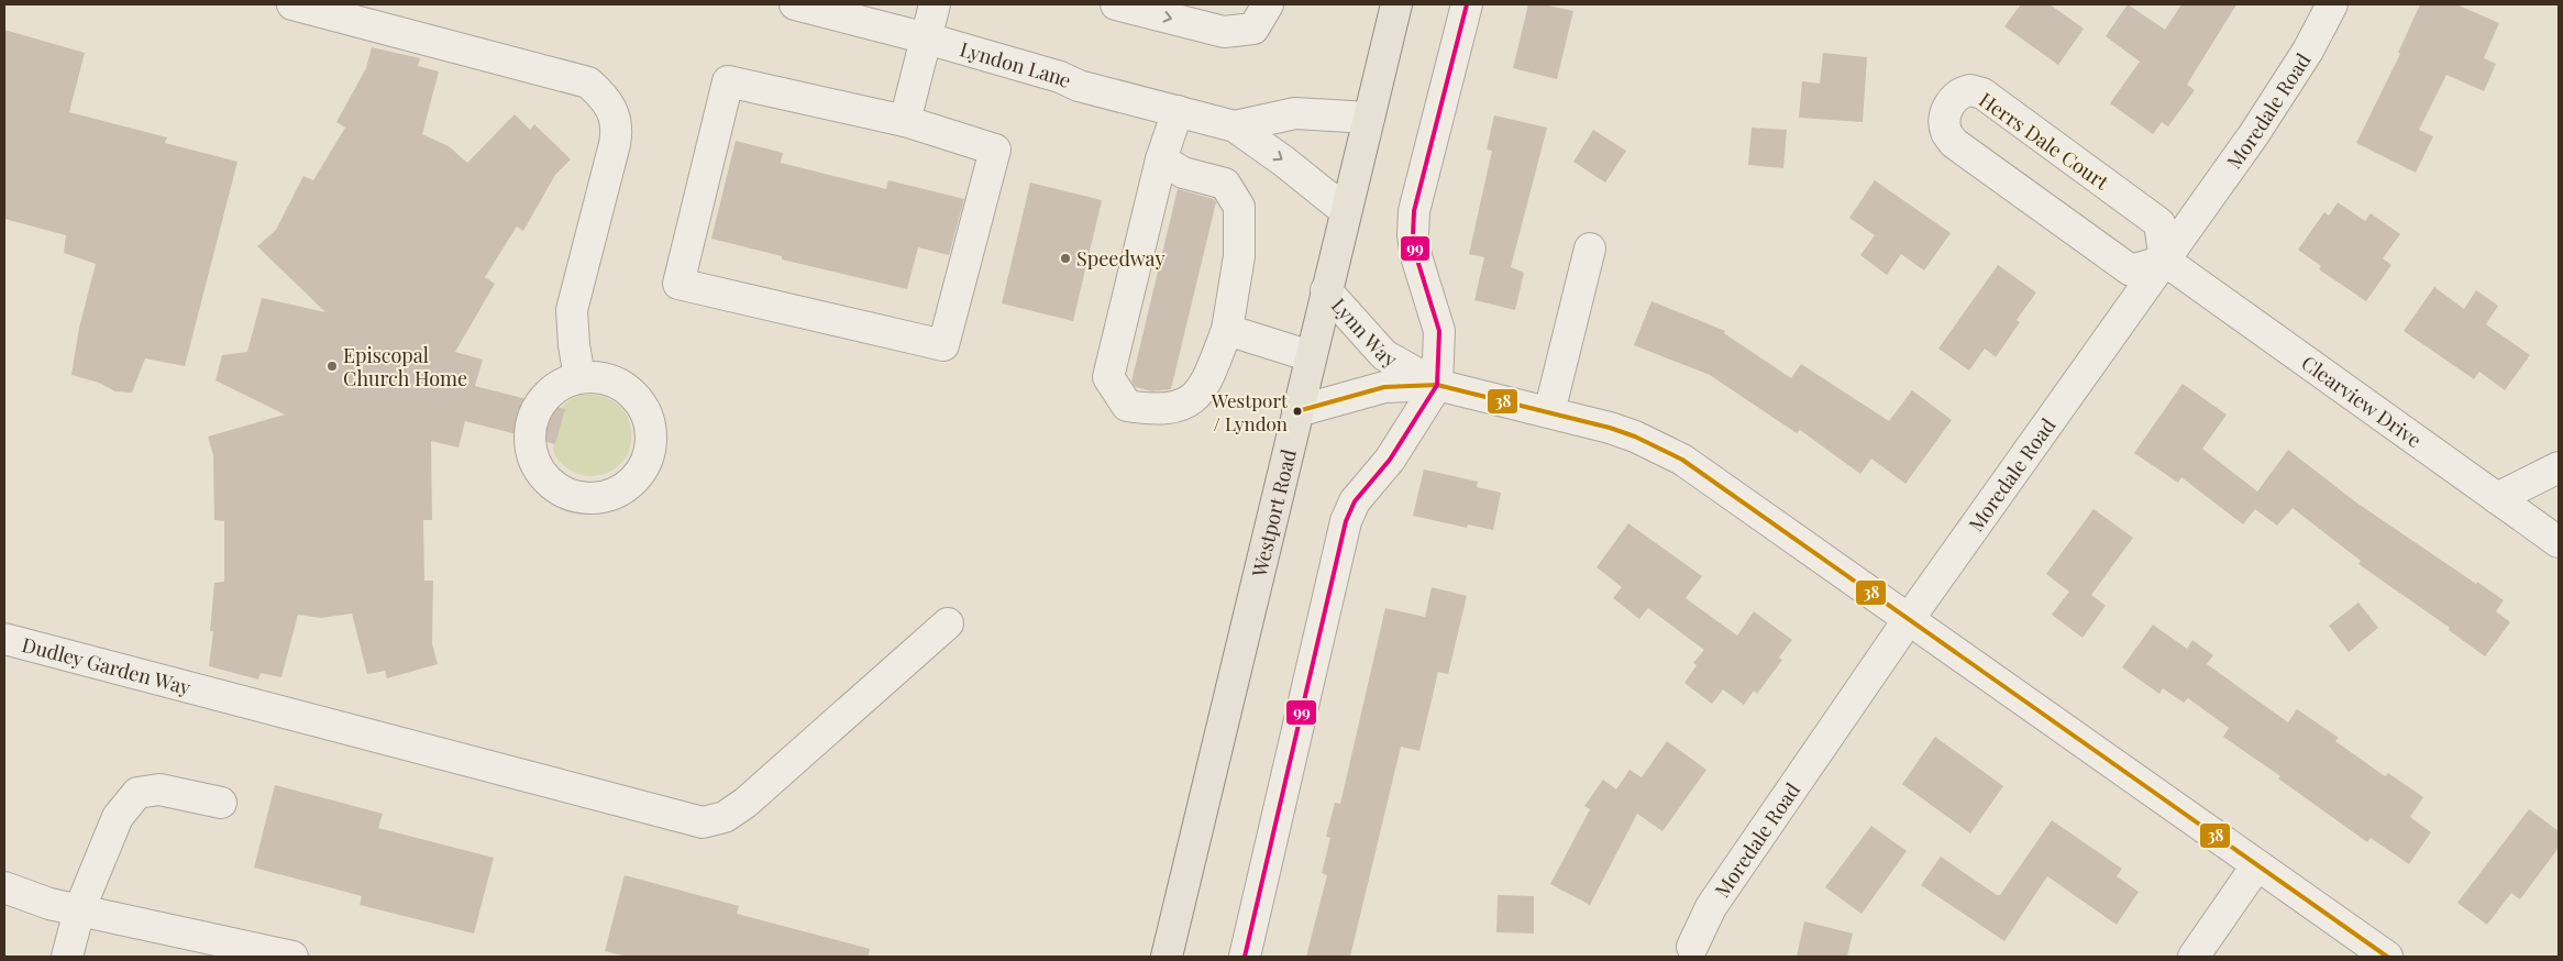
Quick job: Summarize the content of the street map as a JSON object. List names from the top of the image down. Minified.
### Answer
{"streets":{"main road":["Westport Road"],"street":["Lyndon Lane","Moredale Road","Herrs Dale Court","Lynn Way","Clearview Drive","Dudley Garden Way"]},"crossings":[["Lyndon Lane","Westport Road"],["Moredale Road","Herrs Dale Court"],["Moredale Road","Lynn Way"],["Moredale Road","Clearview Drive"],["Herrs Dale Court","Clearview Drive"],["Lynn Way","Westport Road"]],"places":["Speedway","Episcopal Church Home","Westport / Lyndon"],"lines":["transit line 99","transit line 38"]}
